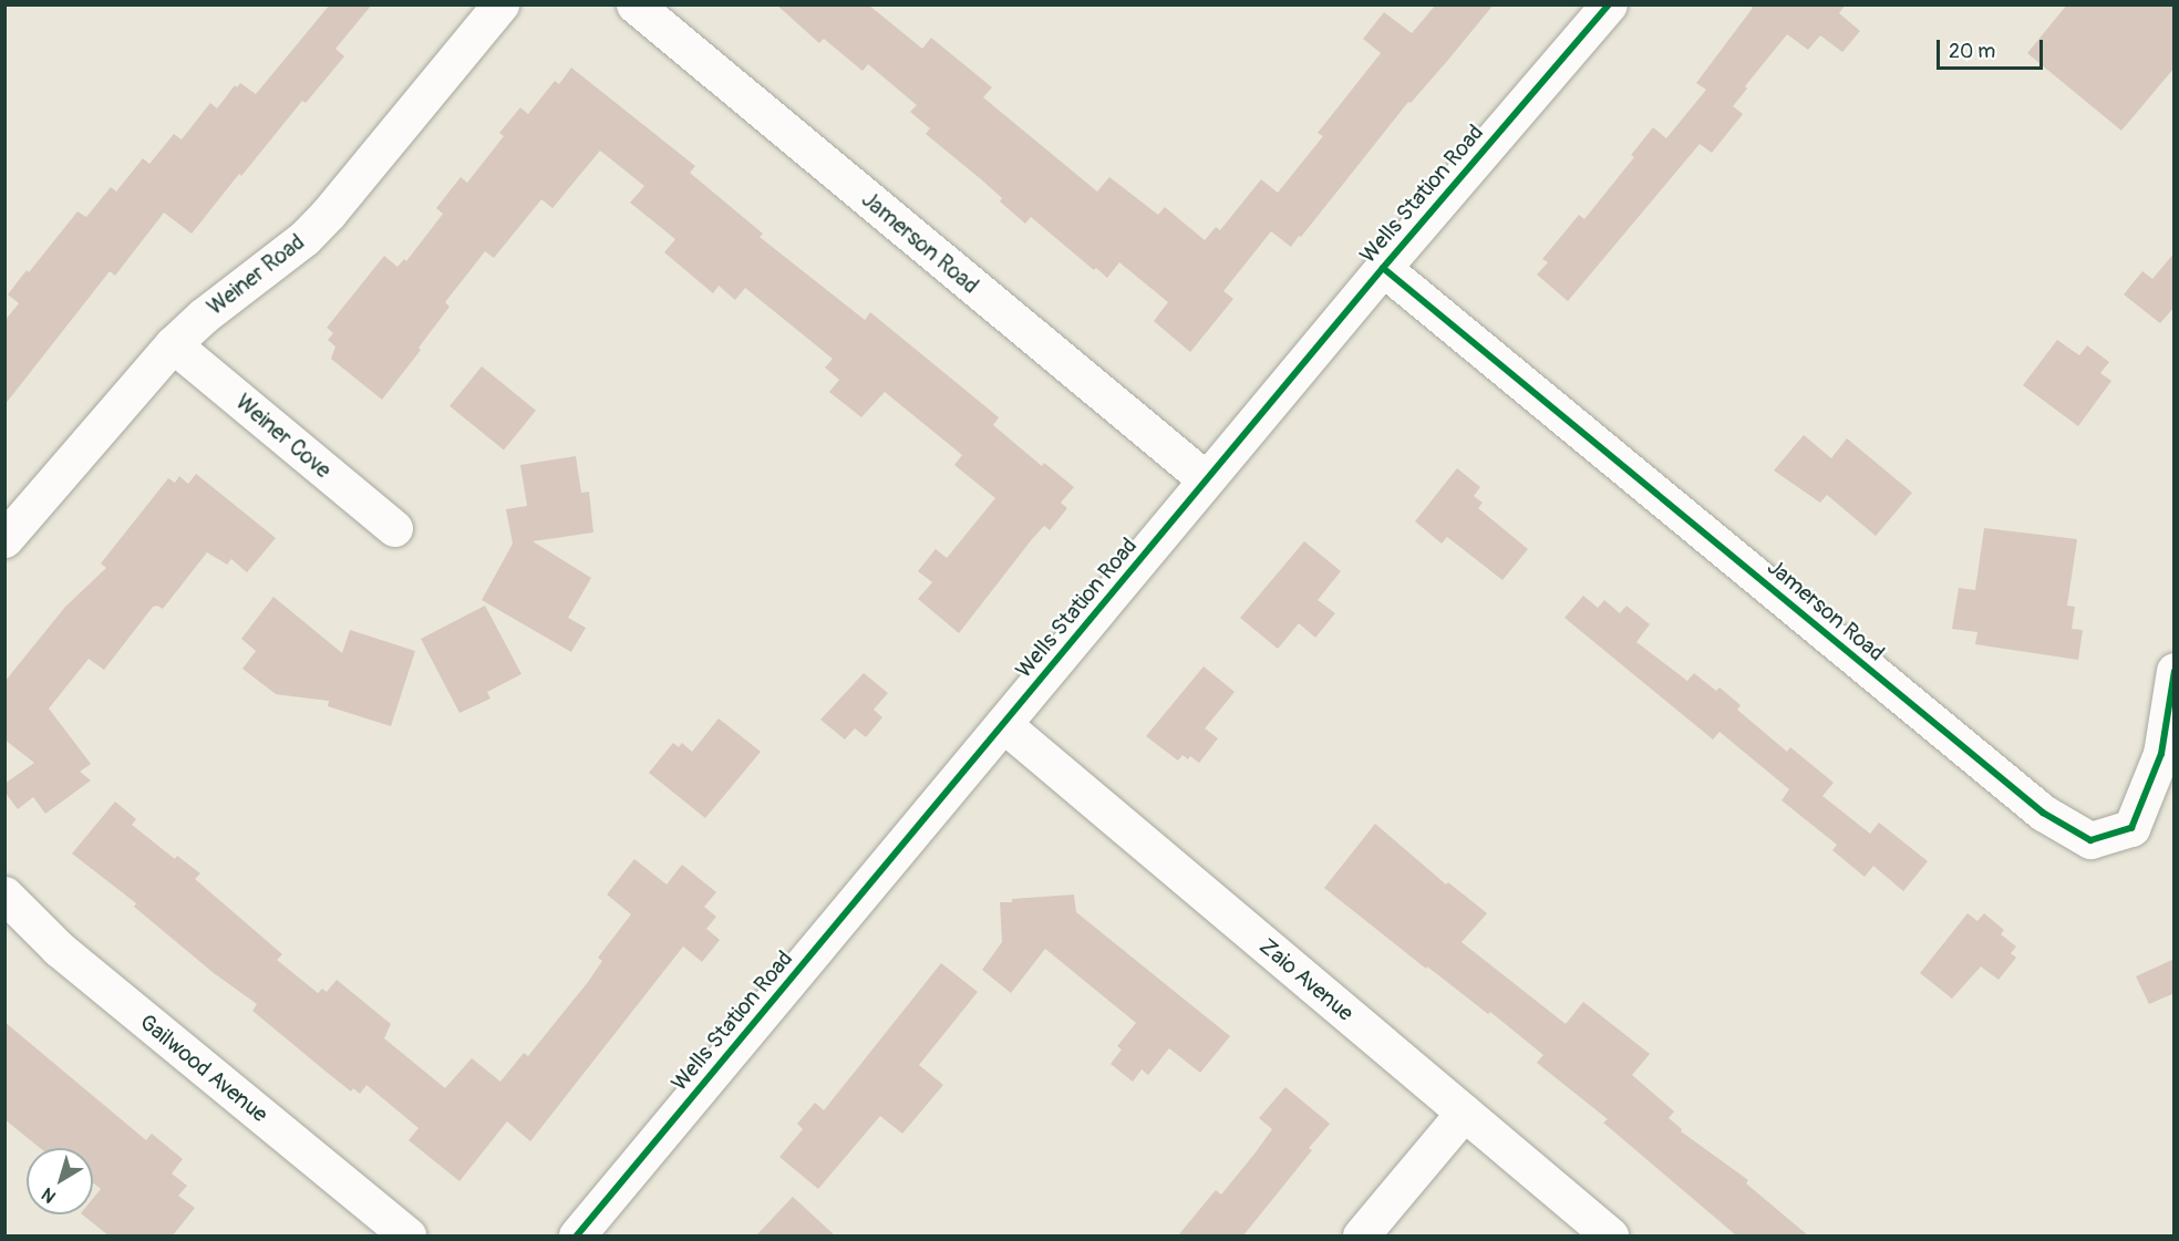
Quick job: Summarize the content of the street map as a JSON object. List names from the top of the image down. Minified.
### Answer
{"streets":{"street":["Wells Station Road","Jamerson Road","Weiner Road","Weiner Cove","Zaio Avenue","Gailwood Avenue"]},"crossings":[["Wells Station Road","Jamerson Road"],["Wells Station Road","Zaio Avenue"],["Weiner Road","Weiner Cove"]],"scale_bar":"20 m","north":"bottom left"}
